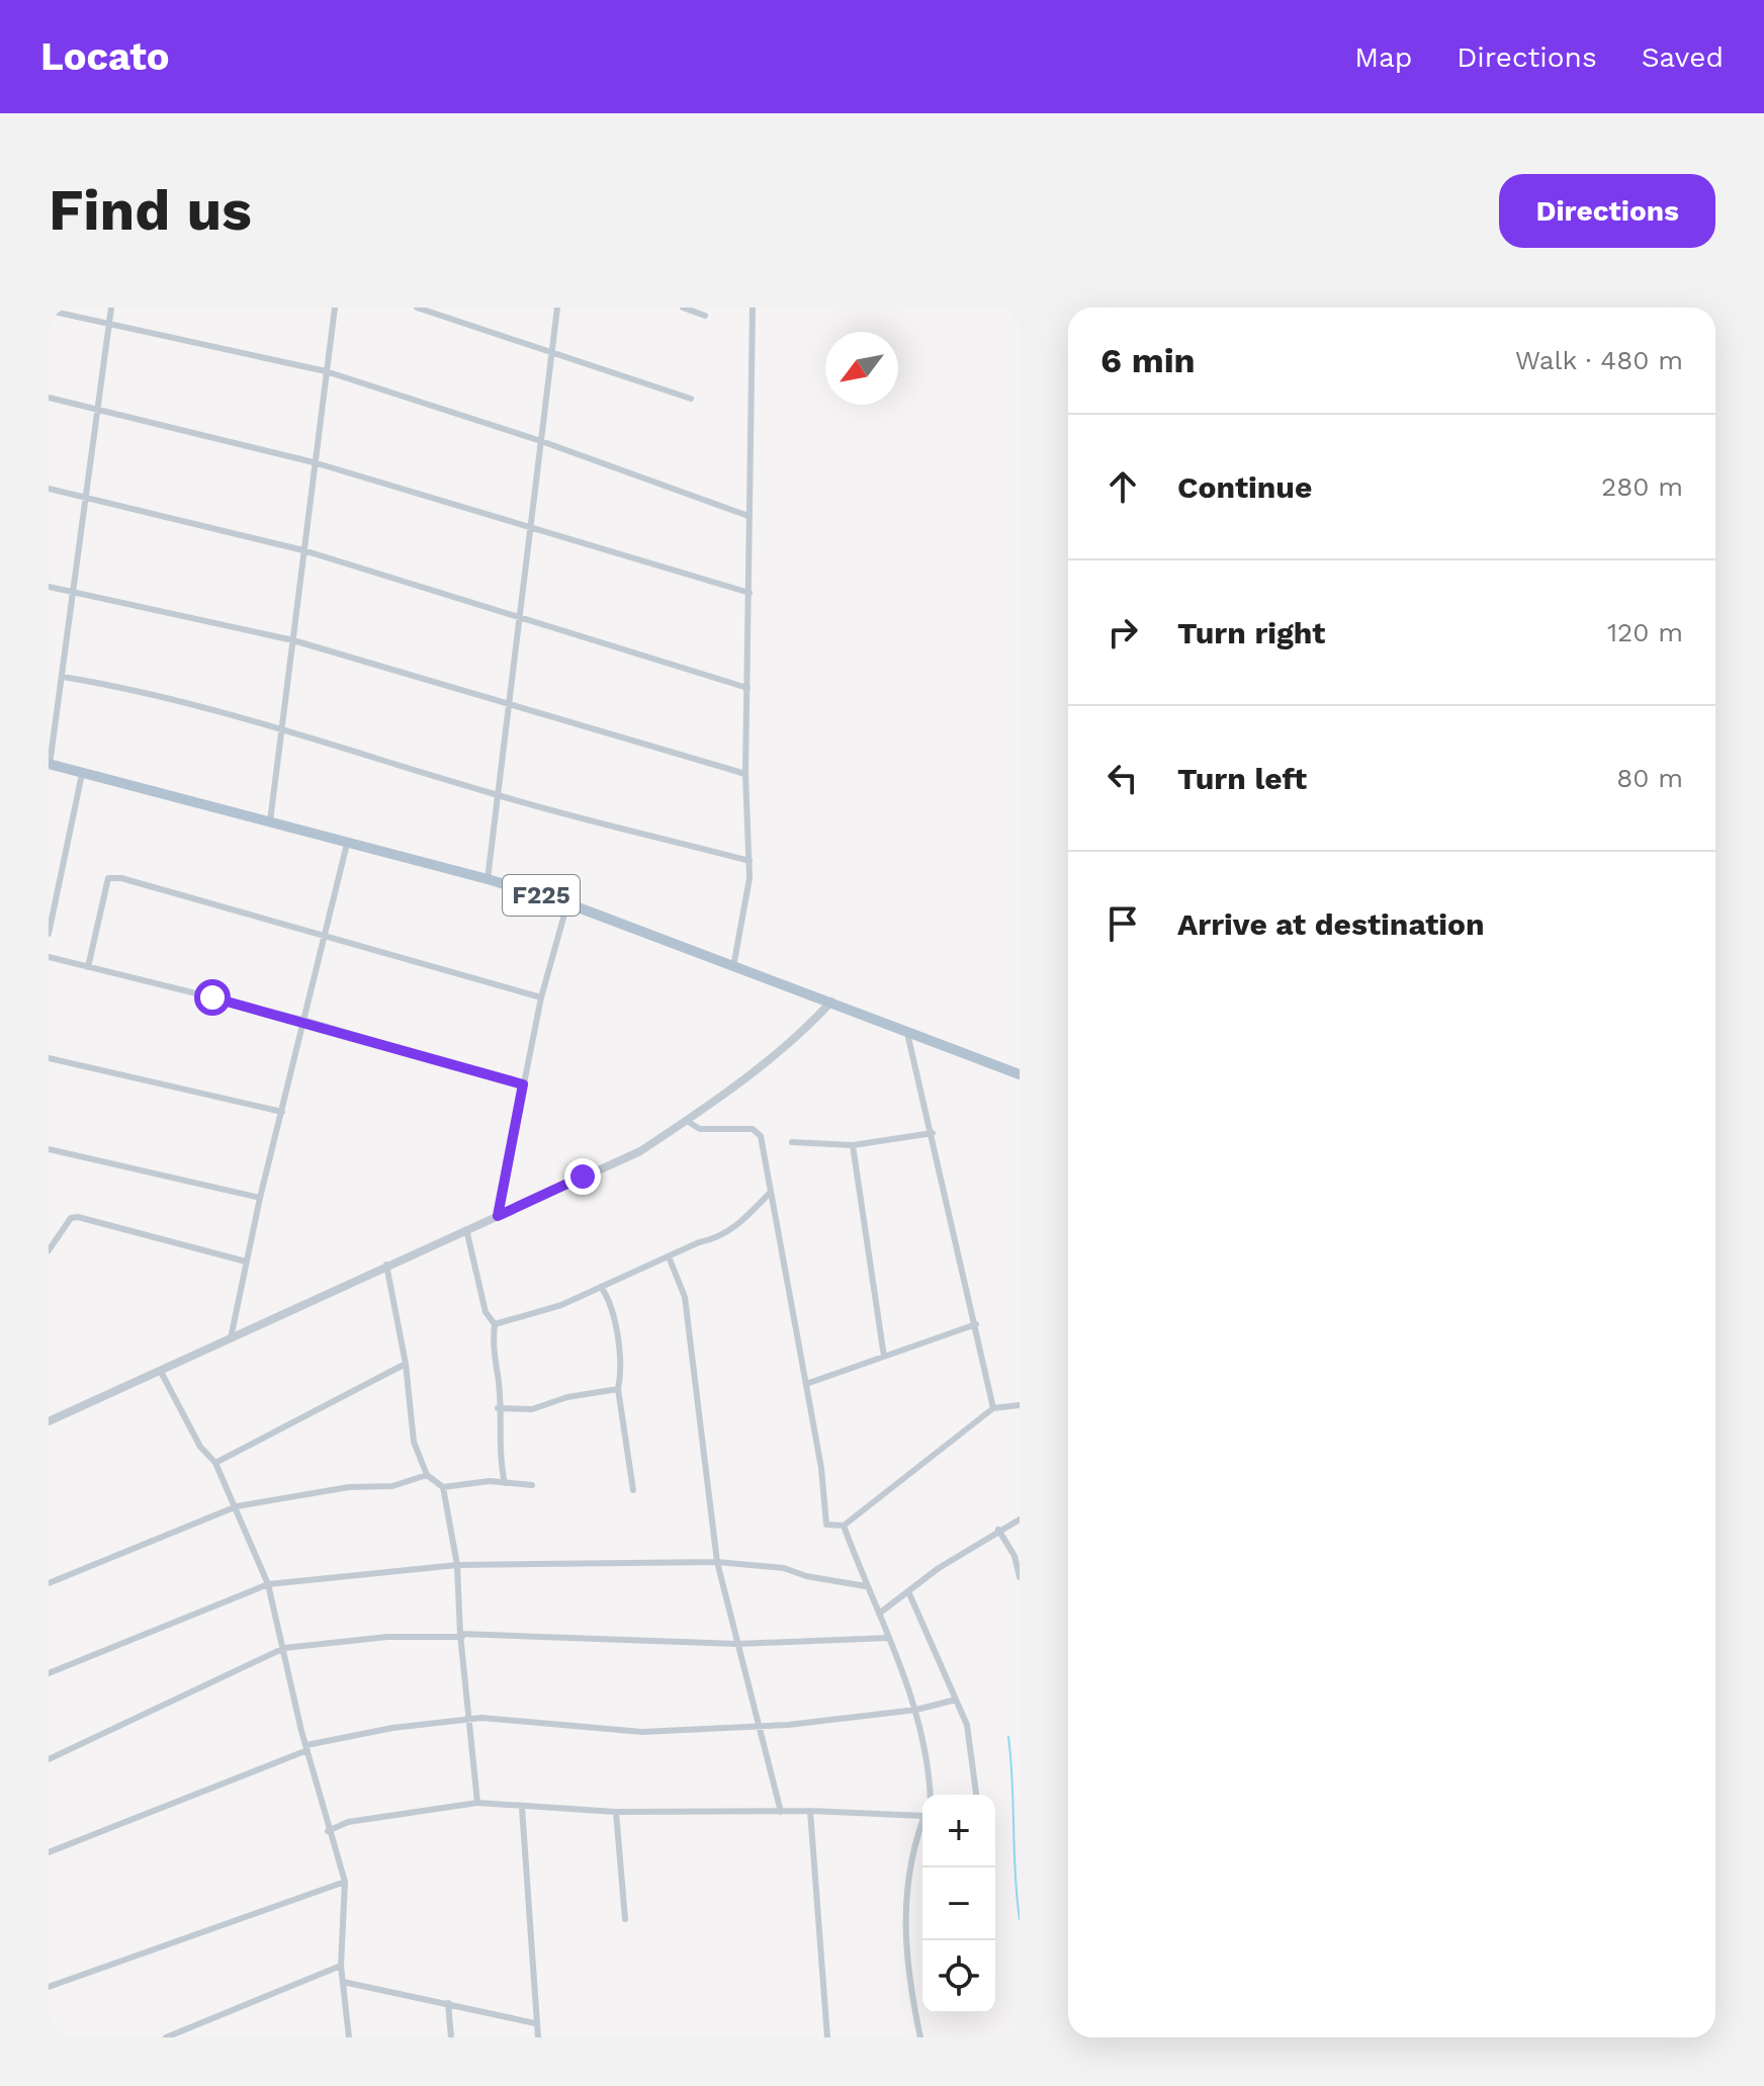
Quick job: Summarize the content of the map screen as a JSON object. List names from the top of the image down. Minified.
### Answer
{"streets":{"main road":["F225"]},"north":"bottom left","page":{"header":"Locato","nav":["Map","Directions","Saved"],"buttons":"Directions","title":"Find us","heading":["6 min","Walk · 480 m"],"list":[["Continue","280 m"],["Turn right","120 m"],["Turn left","80 m"],"Arrive at destination"],"map_buttons":["+","−"]}}
